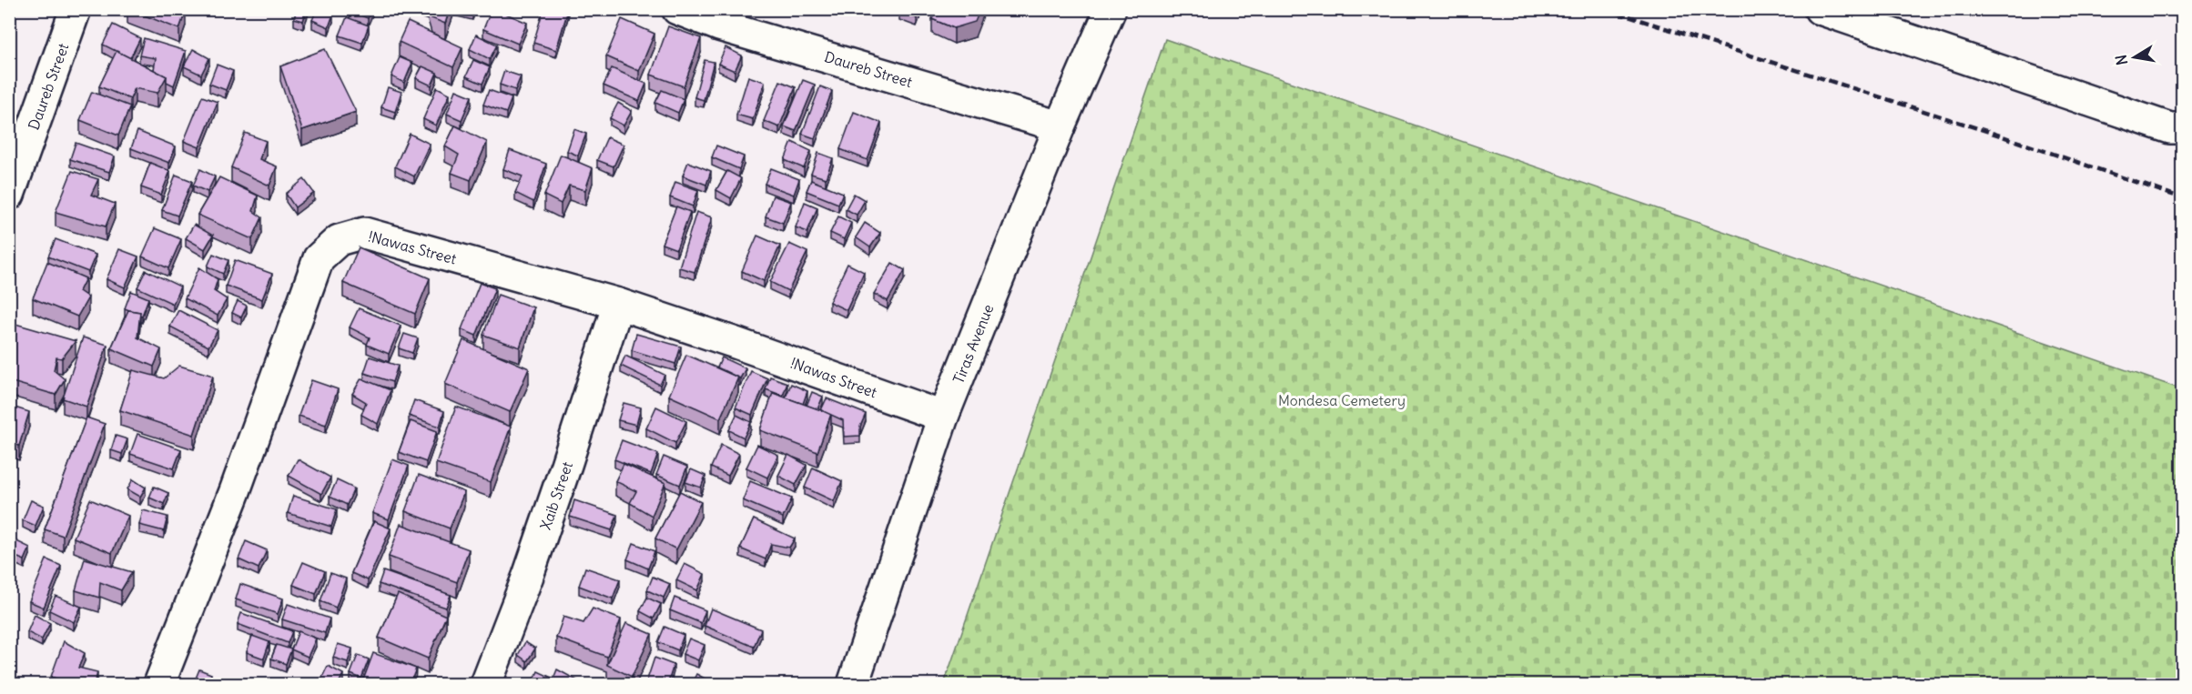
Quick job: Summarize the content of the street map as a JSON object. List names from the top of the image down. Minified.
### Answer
{"streets":{"street":["Daureb Street","!Nawas Street","Tiras Avenue","Xaib Street"]},"crossings":[["Daureb Street","Tiras Avenue"],["!Nawas Street","Tiras Avenue"],["!Nawas Street","Xaib Street"]],"parks":["Mondesa Cemetery"],"north":"left"}
